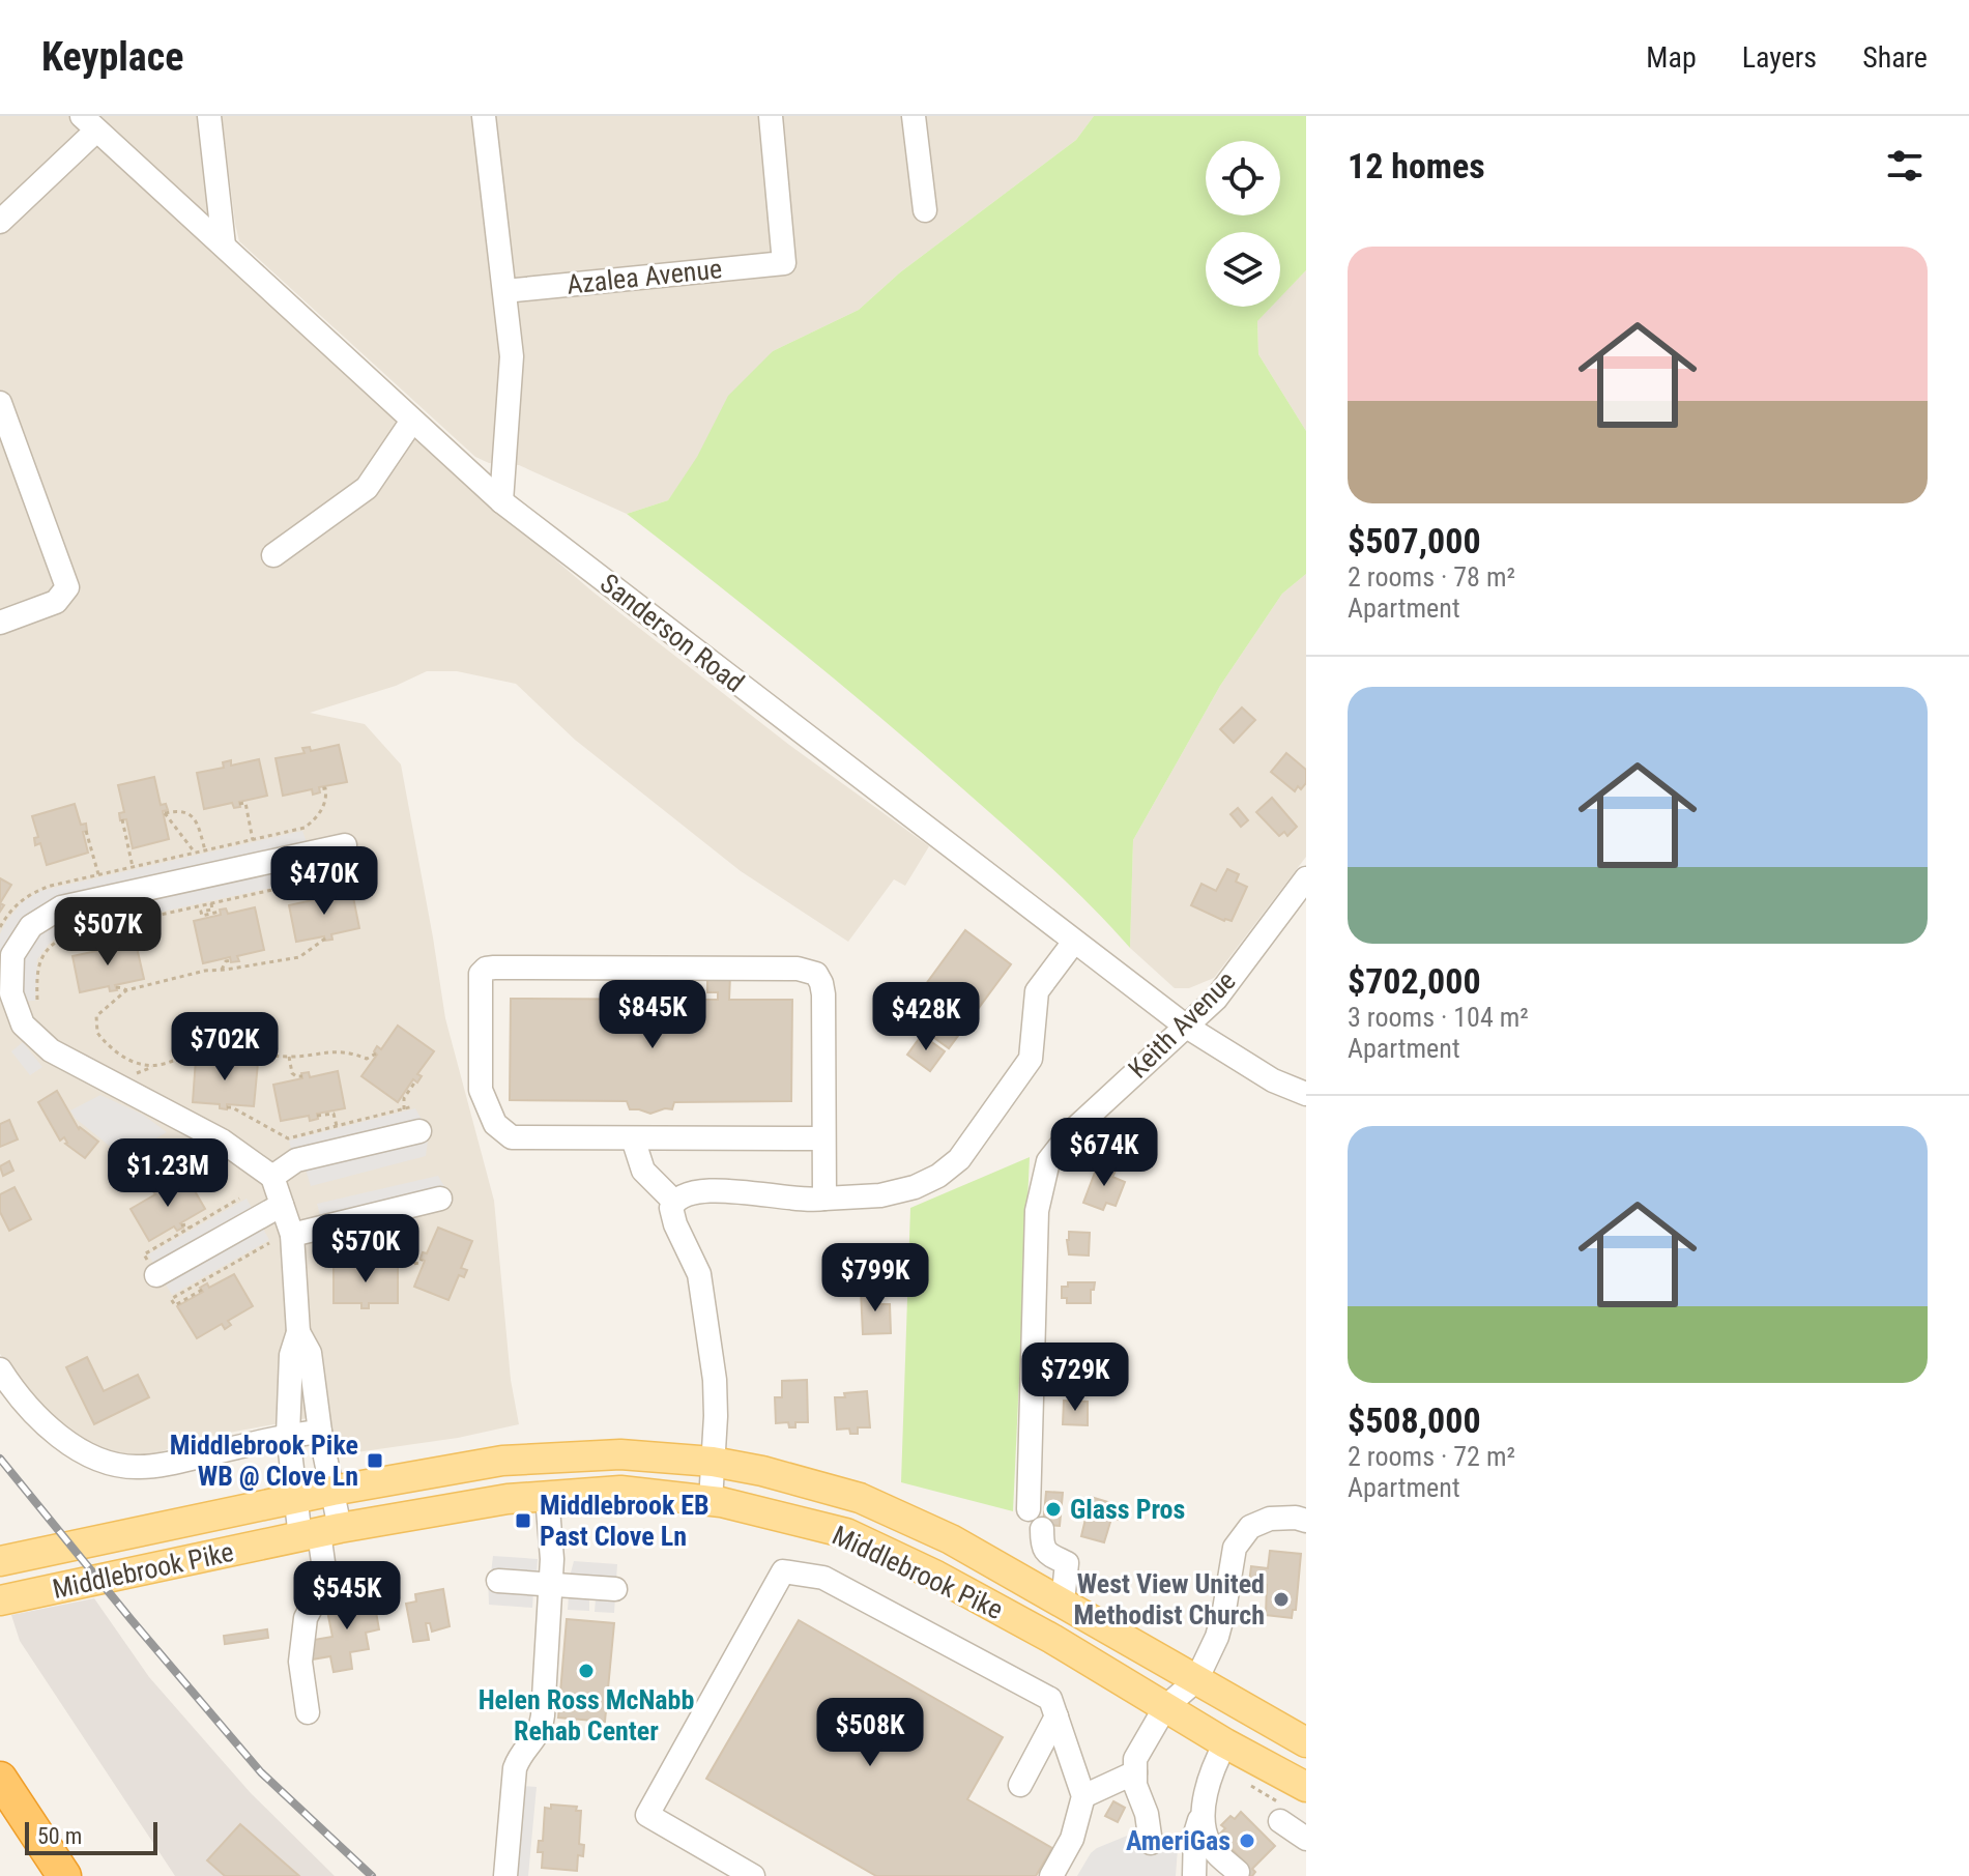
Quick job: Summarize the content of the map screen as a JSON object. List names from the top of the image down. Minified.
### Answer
{"streets":{"main road":["Middlebrook Pike"],"street":["Azalea Avenue","Sanderson Road","Keith Avenue"]},"crossings":[["Sanderson Road","Keith Avenue"]],"places":{"transit":["Middlebrook Pike WB @ Clove Ln","Middlebrook EB Past Clove Ln"],"other":["Glass Pros","West View United Methodist Church","Helen Ross McNabb Rehab Center","AmeriGas"]},"scale_bar":"50 m","page":{"header":"Keyplace","nav":["Map","Layers","Share"],"heading":"12 homes","list":[{"name":"$507,000","note":"2 rooms · 78 m² · Apartment"},{"name":"$702,000","note":"3 rooms · 104 m² · Apartment"},{"name":"$508,000","note":"2 rooms · 72 m² · Apartment"}],"price":["$470K","$507K","$845K","$428K","$702K","$674K","$1.23M","$570K","$799K","$729K","$545K","$508K"],"scale":"50 m"}}
